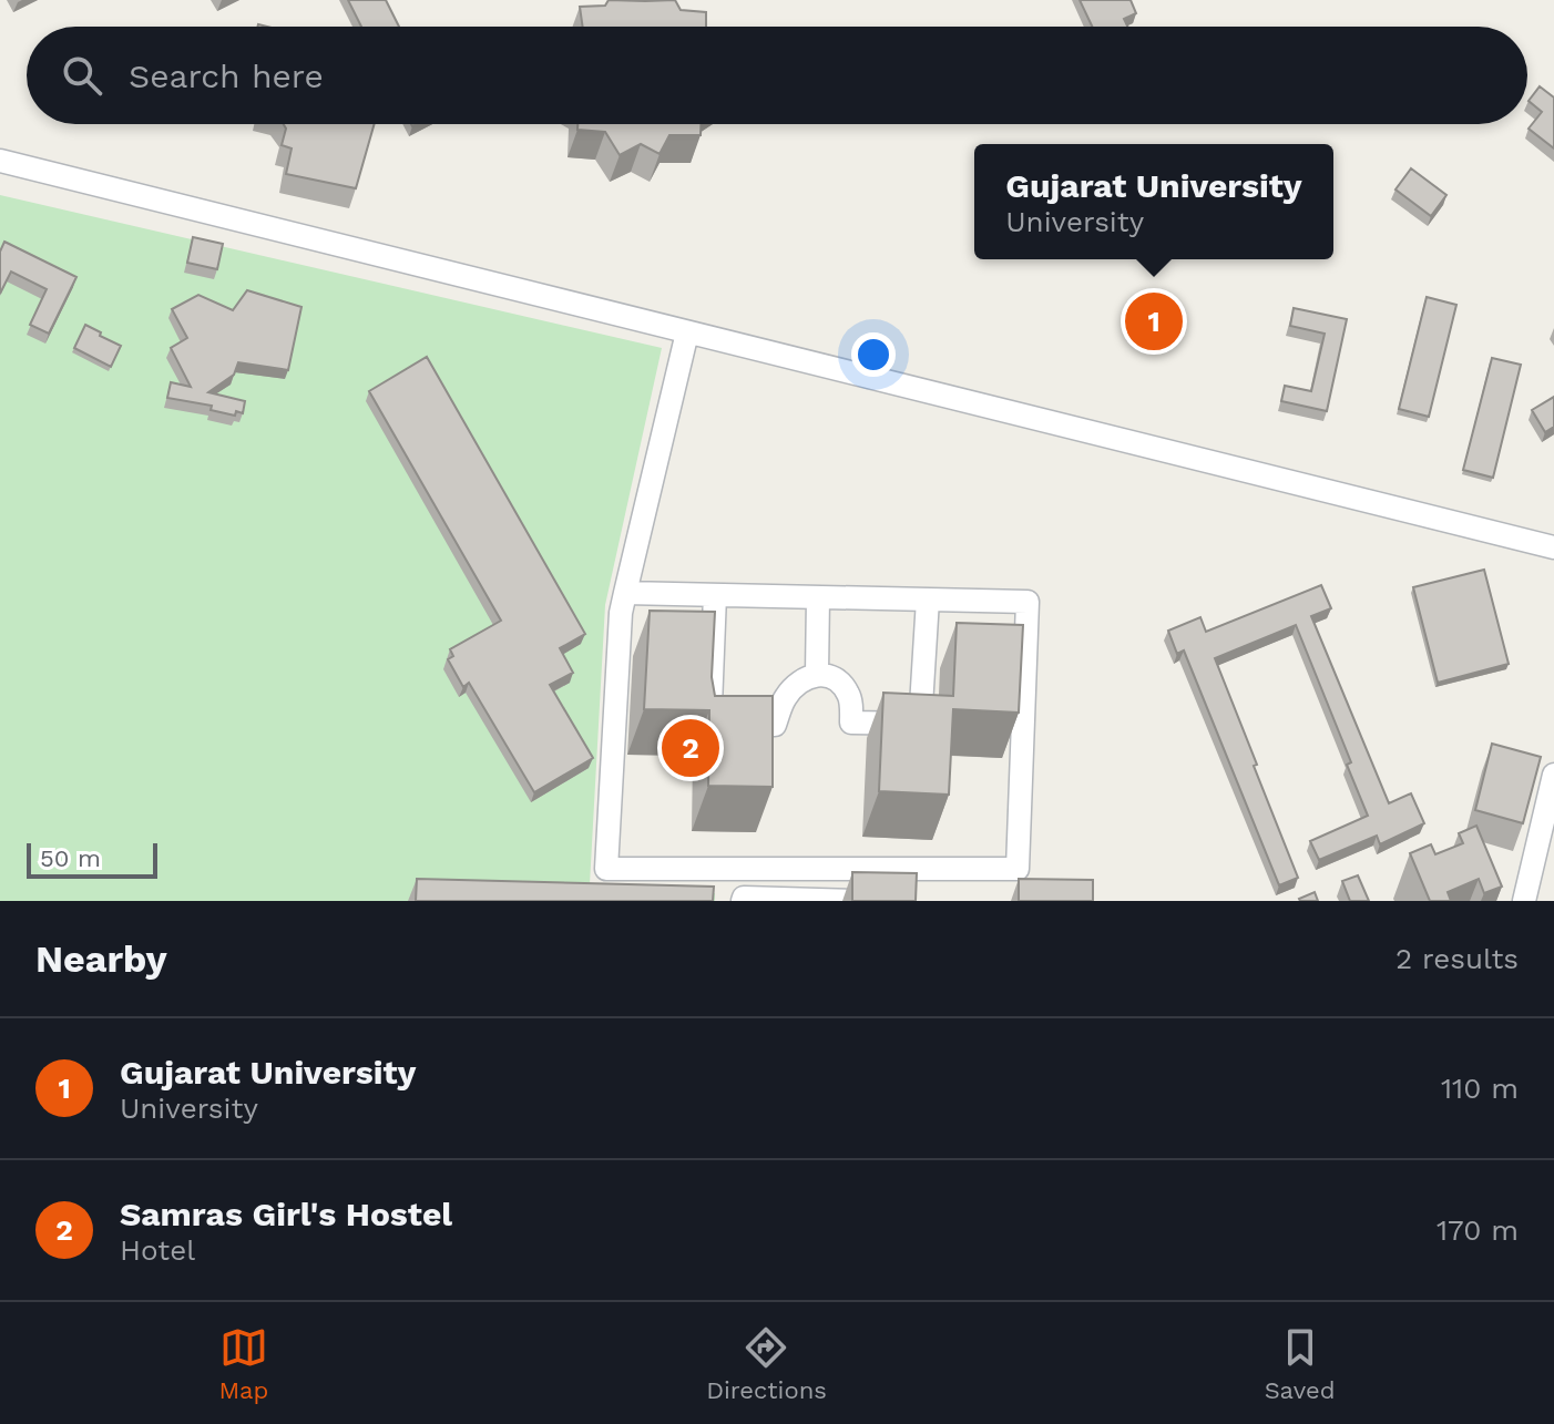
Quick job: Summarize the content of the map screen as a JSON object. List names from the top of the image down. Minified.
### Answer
{"scale_bar":"50 m","page":{"search":"Search here","popup":["Gujarat University","University"],"pins":["1","2"],"scale":"50 m","heading":["Nearby","2 results"],"list":[{"mark":"1","name":"Gujarat University","note":"University","value":"110 m"},{"mark":"2","name":"Samras Girl's Hostel","note":"Hotel","value":"170 m"}],"nav":["Map","Directions","Saved"]}}
